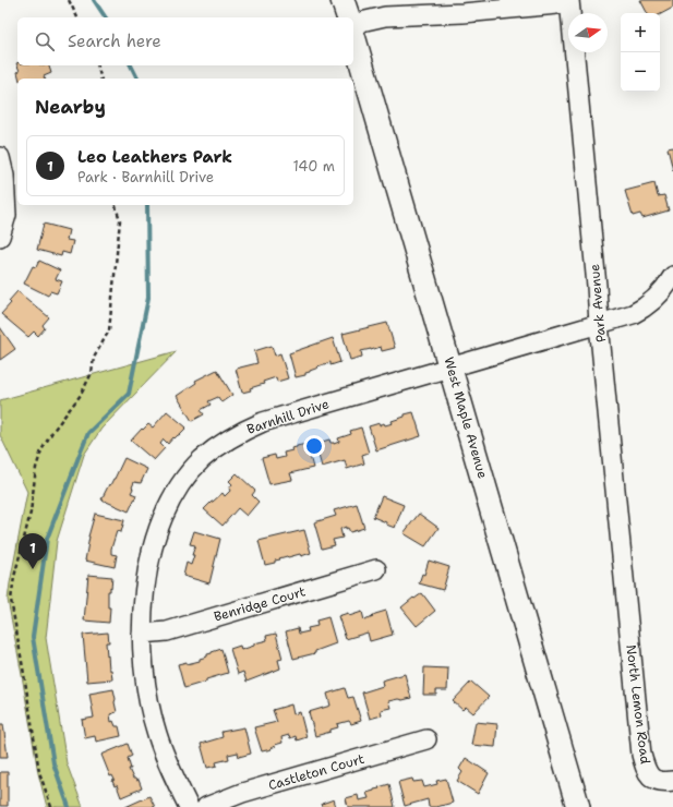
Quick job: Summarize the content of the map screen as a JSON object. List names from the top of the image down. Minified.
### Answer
{"streets":{"main road":["West Maple Avenue"],"street":["Park Avenue","Barnhill Drive","Benridge Court","North Lemon Road","Castleton Court"]},"crossings":[["Park Avenue","Barnhill Drive"],["Park Avenue","North Lemon Road"],["Barnhill Drive","West Maple Avenue"],["Barnhill Drive","Benridge Court"]],"north":"right","page":{"map_buttons":["+","−"],"search":"Search here","heading":"Nearby","list":[{"mark":"1","name":"Leo Leathers Park","note":"Park · Barnhill Drive","value":"140 m"}],"pins":"1"}}
